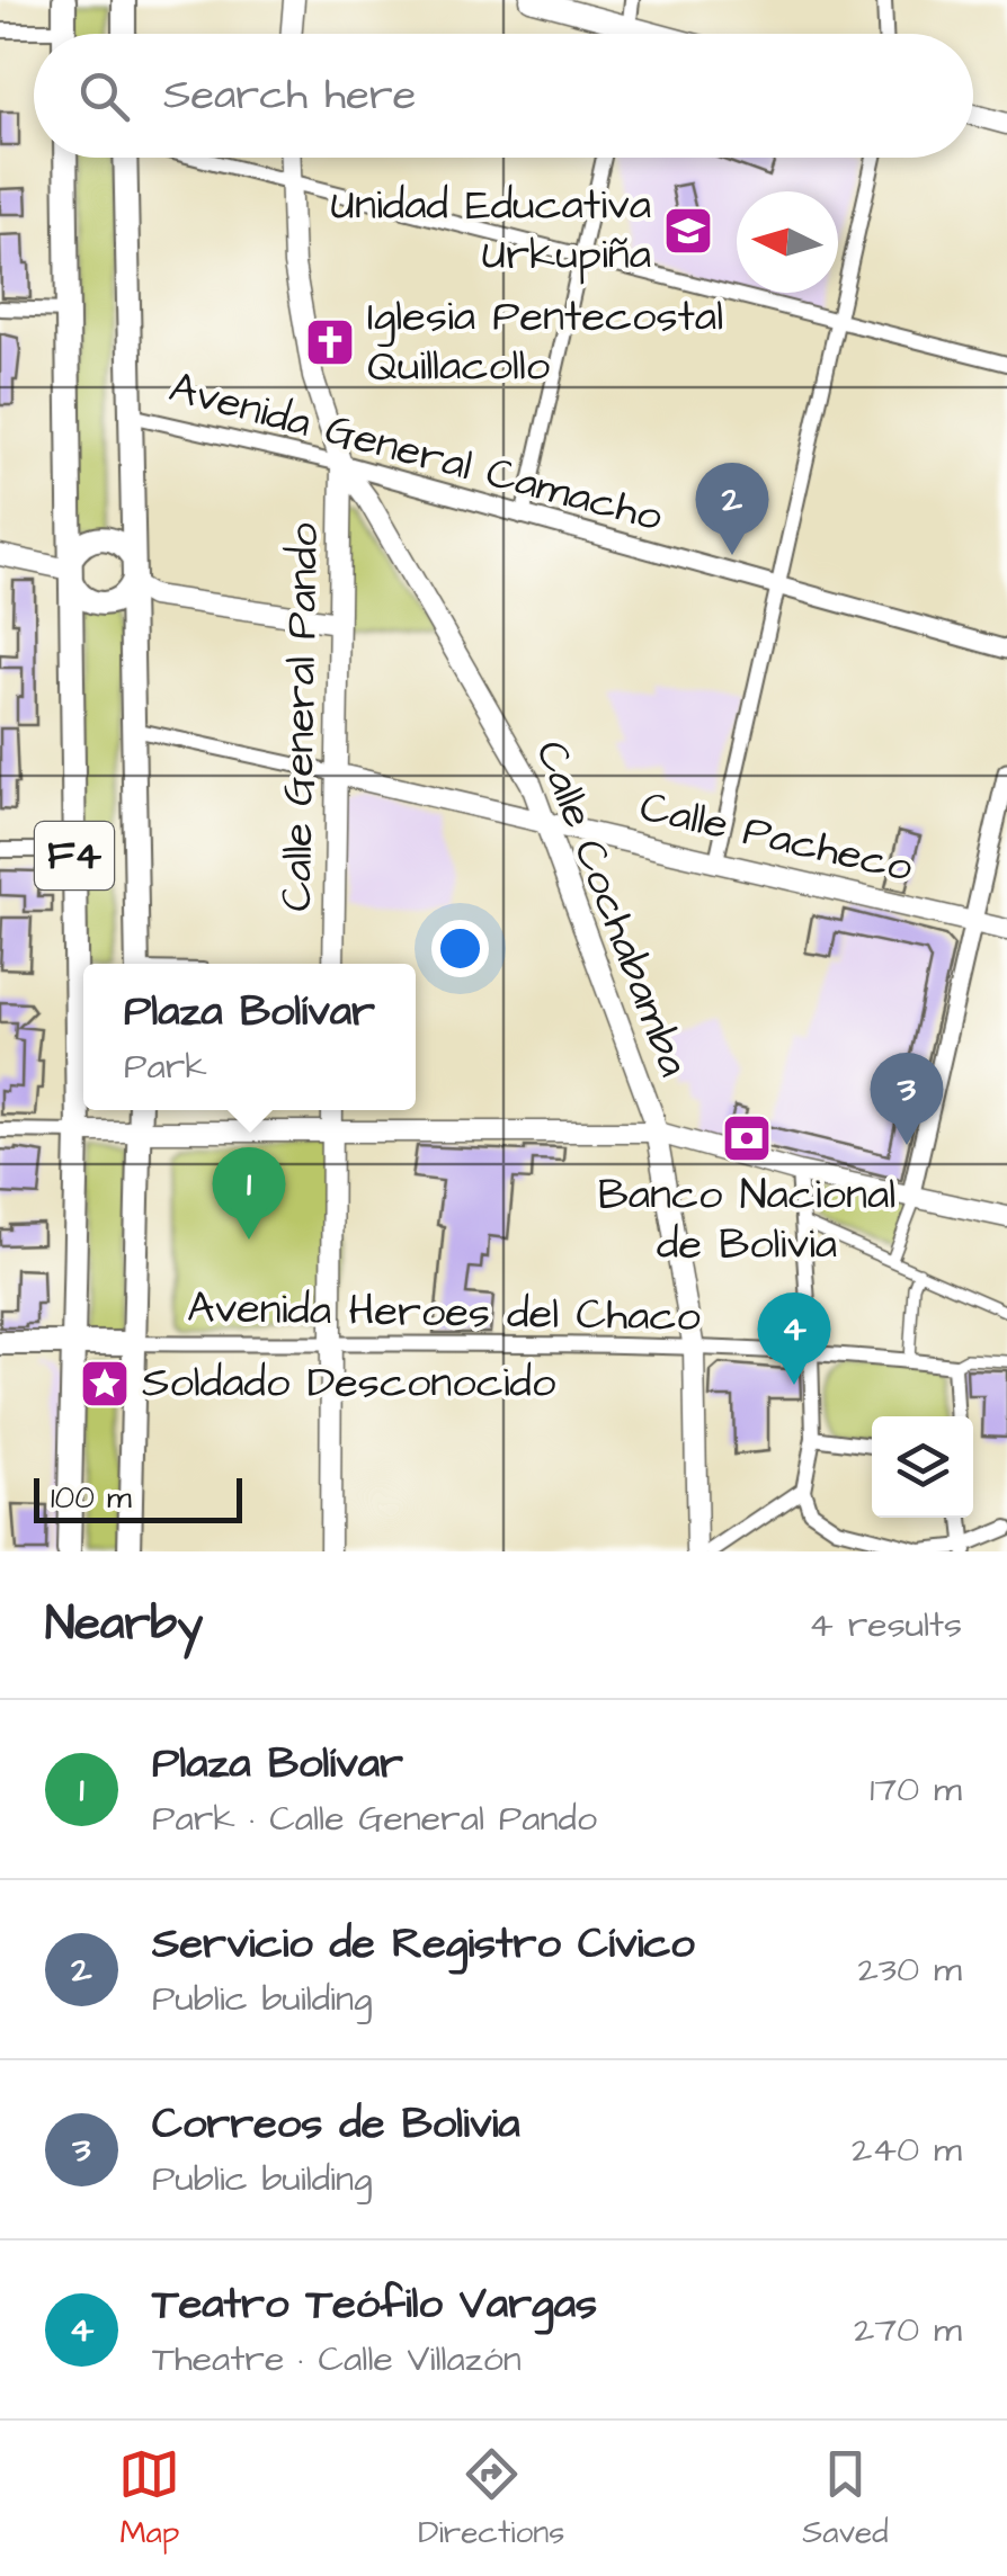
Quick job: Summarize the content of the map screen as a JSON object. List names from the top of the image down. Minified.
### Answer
{"streets":{"main road":["Calle General Pando","Calle Pacheco","F4","Calle Cochabamba"],"street":["Avenida General Camacho","Avenida Heroes del Chaco"]},"crossings":[["Avenida General Camacho","Calle General Pando"],["Avenida General Camacho","F4"],["Avenida General Camacho","Calle Cochabamba"],["Calle General Pando","Calle Pacheco"],["Calle General Pando","Calle Cochabamba"],["Calle Pacheco","F4"],["Calle Pacheco","Calle Cochabamba"],["Calle Cochabamba","Avenida Heroes del Chaco"]],"places":{"school or university":["Unidad Educativa Urkupiña"],"church":["Iglesia Pentecostal Quillacollo"],"bank":["Banco Nacional de Bolivia"],"place":["Soldado Desconocido"]},"scale_bar":"100 m","north":"left","page":{"search":"Search here","pins":["2","3","1","4"],"popup":["Plaza Bolívar","Park"],"scale":"100 m","heading":["Nearby","4 results"],"list":[{"mark":"1","name":"Plaza Bolívar","note":"Park · Calle General Pando","value":"170 m"},{"mark":"2","name":"Servicio de Registro Cívico","note":"Public building","value":"230 m"},{"mark":"3","name":"Correos de Bolivia","note":"Public building","value":"240 m"},{"mark":"4","name":"Teatro Teófilo Vargas","note":"Theatre · Calle Villazón","value":"270 m"}],"nav":["Map","Directions","Saved"]}}
